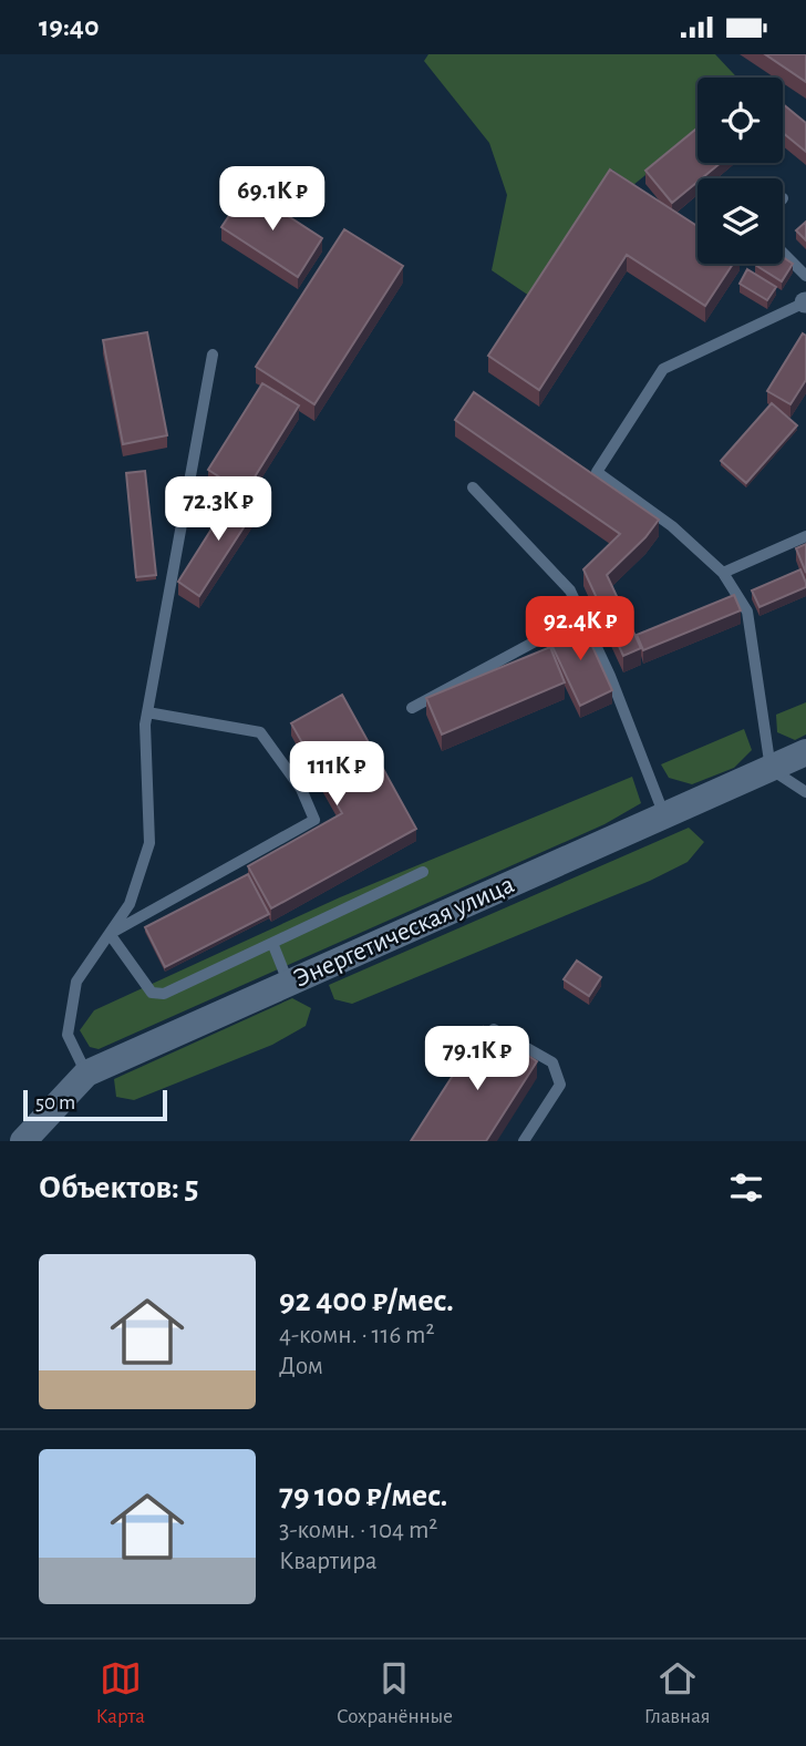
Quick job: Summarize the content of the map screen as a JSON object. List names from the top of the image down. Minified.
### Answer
{"streets":{"street":["Энергетическая улица"]},"scale_bar":"50 m","page":{"status":"19:40","price":["69.1K ₽","72.3K ₽","92.4K ₽","111K ₽","79.1K ₽"],"scale":"50 m","heading":"Объектов: 5","list":[{"name":"92 400 ₽/мес.","note":"4-комн. · 116 m² · Дом"},{"name":"79 100 ₽/мес.","note":"3-комн. · 104 m² · Квартира"}],"tabs":["Карта","Сохранённые","Главная"]}}
